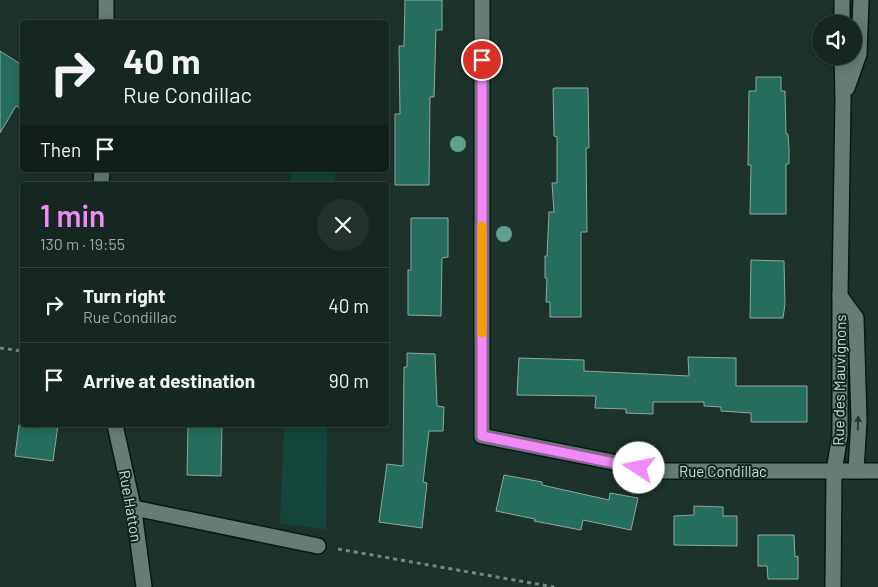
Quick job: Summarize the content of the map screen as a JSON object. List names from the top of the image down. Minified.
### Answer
{"streets":{"street":["Rue des Mauvignons","Rue Condillac","Rue Hatton"]},"crossings":[["Rue des Mauvignons","Rue Condillac"]],"page":{"turn":["40 m","Rue Condillac"],"then":"Then","heading":["1 min","130 m · 19:55"],"list":[{"name":"Turn right","note":"Rue Condillac","value":"40 m"},{"name":"Arrive at destination","value":"90 m"}]}}
